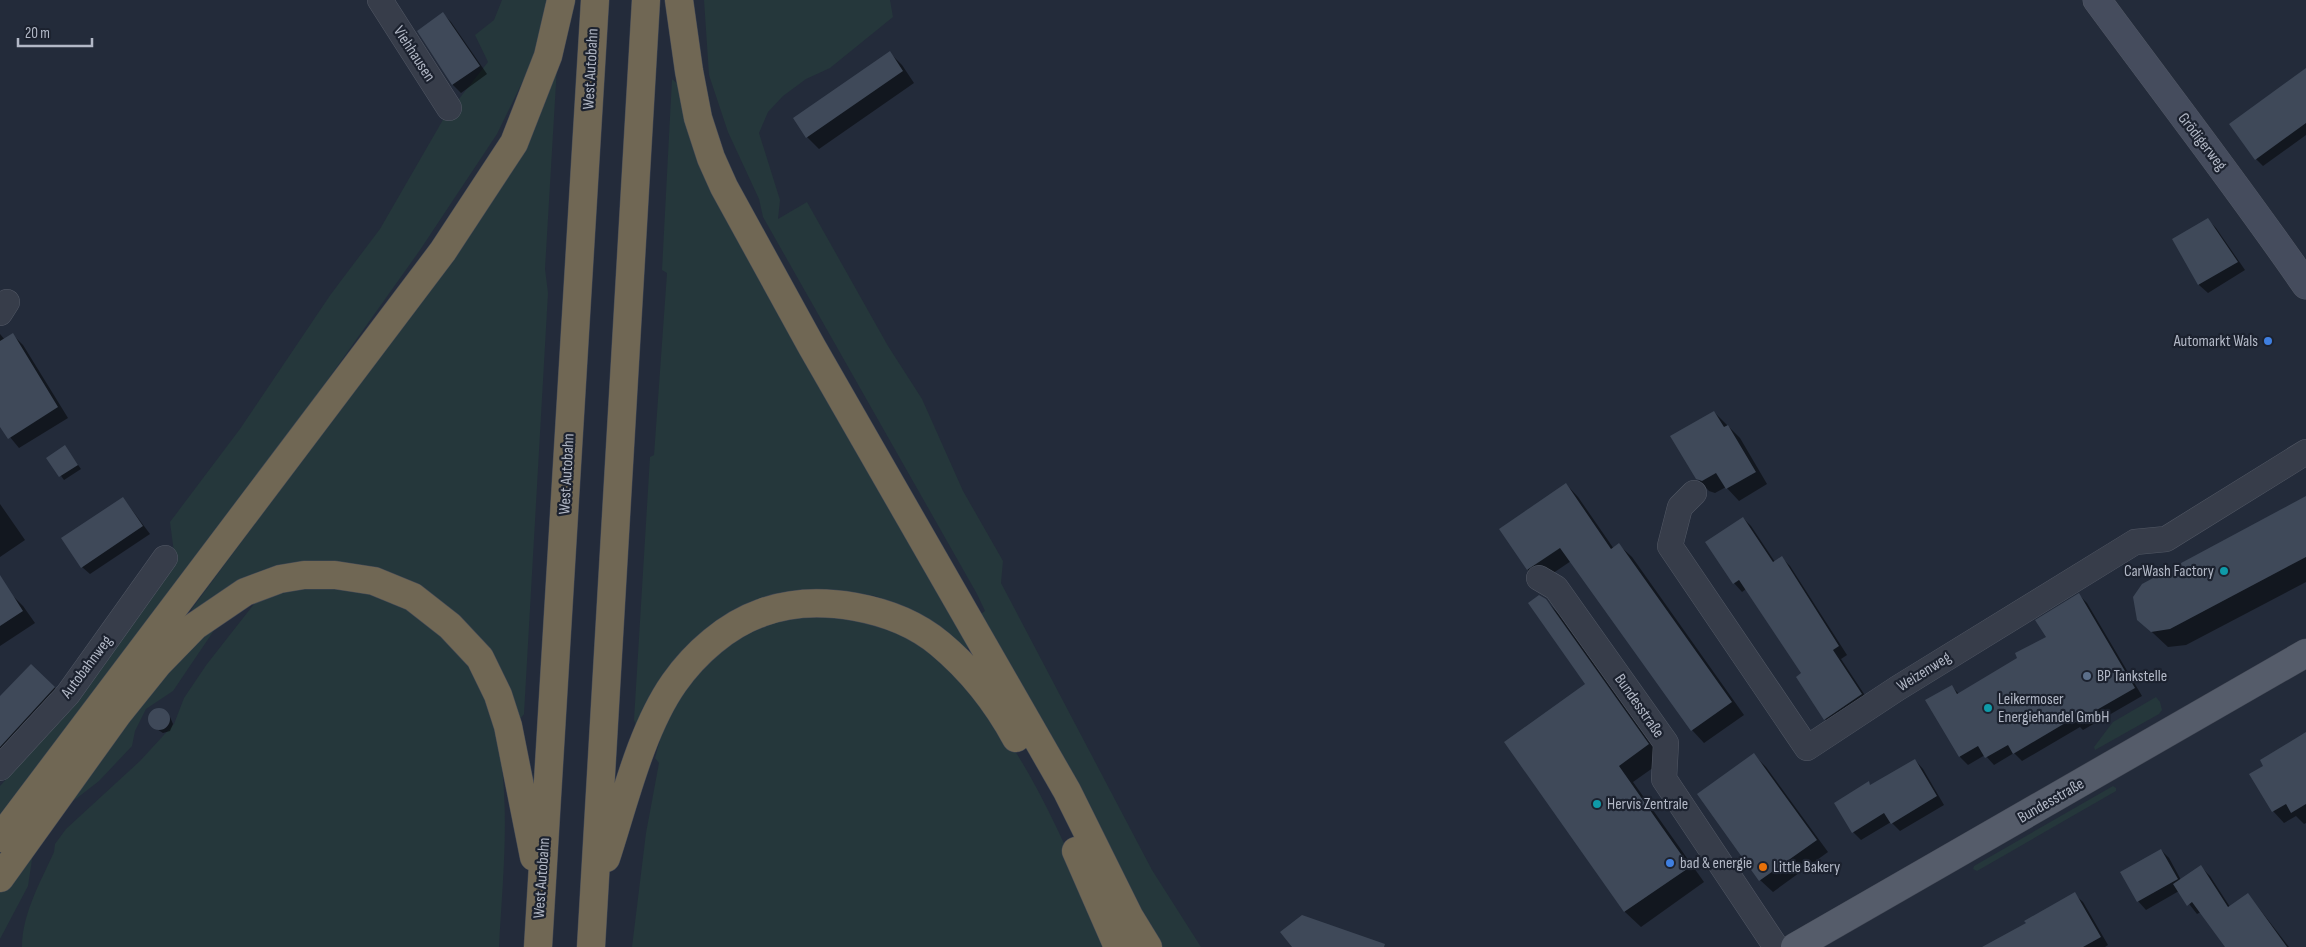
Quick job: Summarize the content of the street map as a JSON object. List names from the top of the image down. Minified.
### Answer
{"streets":{"highway":["West Autobahn"],"main road":["Bundesstraße"],"street":["Viehhausen","Grödigerweg","Autobahnweg","Weizenweg"]},"places":["Automarkt Wals","CarWash Factory","BP Tankstelle","Leikermoser Energiehandel GmbH","Hervis Zentrale","bad & energie","Little Bakery"],"scale_bar":"20 m"}
